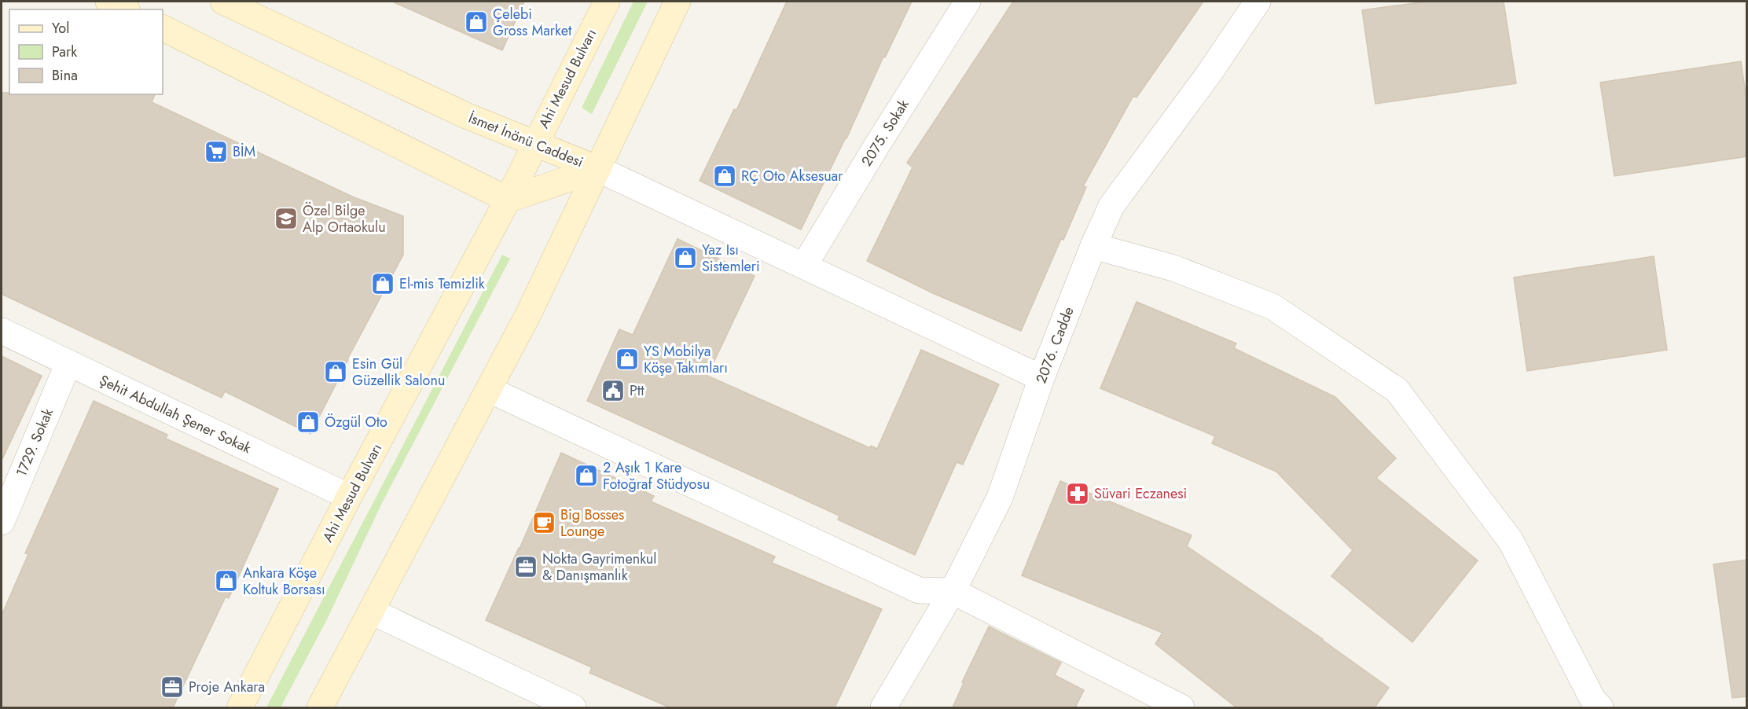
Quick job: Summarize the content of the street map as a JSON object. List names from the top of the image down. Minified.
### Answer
{"streets":{"main road":["Ahi Mesud Bulvarı","İsmet İnönü Caddesi"],"street":["2075. Sokak","2076. Cadde","Şehit Abdullah Şener Sokak","1729. Sokak"]},"crossings":[["Ahi Mesud Bulvarı","İsmet İnönü Caddesi"],["Ahi Mesud Bulvarı","Şehit Abdullah Şener Sokak"],["Şehit Abdullah Şener Sokak","1729. Sokak"]],"places":{"shop":["Çelebi Gross Market","RÇ Oto Aksesuar","Yaz Isı Sistemleri","El-mis Temizlik","YS Mobilya Köşe Takımları","Esin Gül Güzellik Salonu","Özgül Oto","2 Aşık 1 Kare Fotoğraf Stüdyosu","Ankara Köşe Koltuk Borsası"],"supermarket":["BİM"],"school or university":["Özel Bilge Alp Ortaokulu"],"public building":["Ptt"],"pharmacy":["Süvari Eczanesi"],"cafe":["Big Bosses Lounge"],"office":["Nokta Gayrimenkul & Danışmanlık","Proje Ankara"]},"legend":["Yol","Park","Bina"]}
